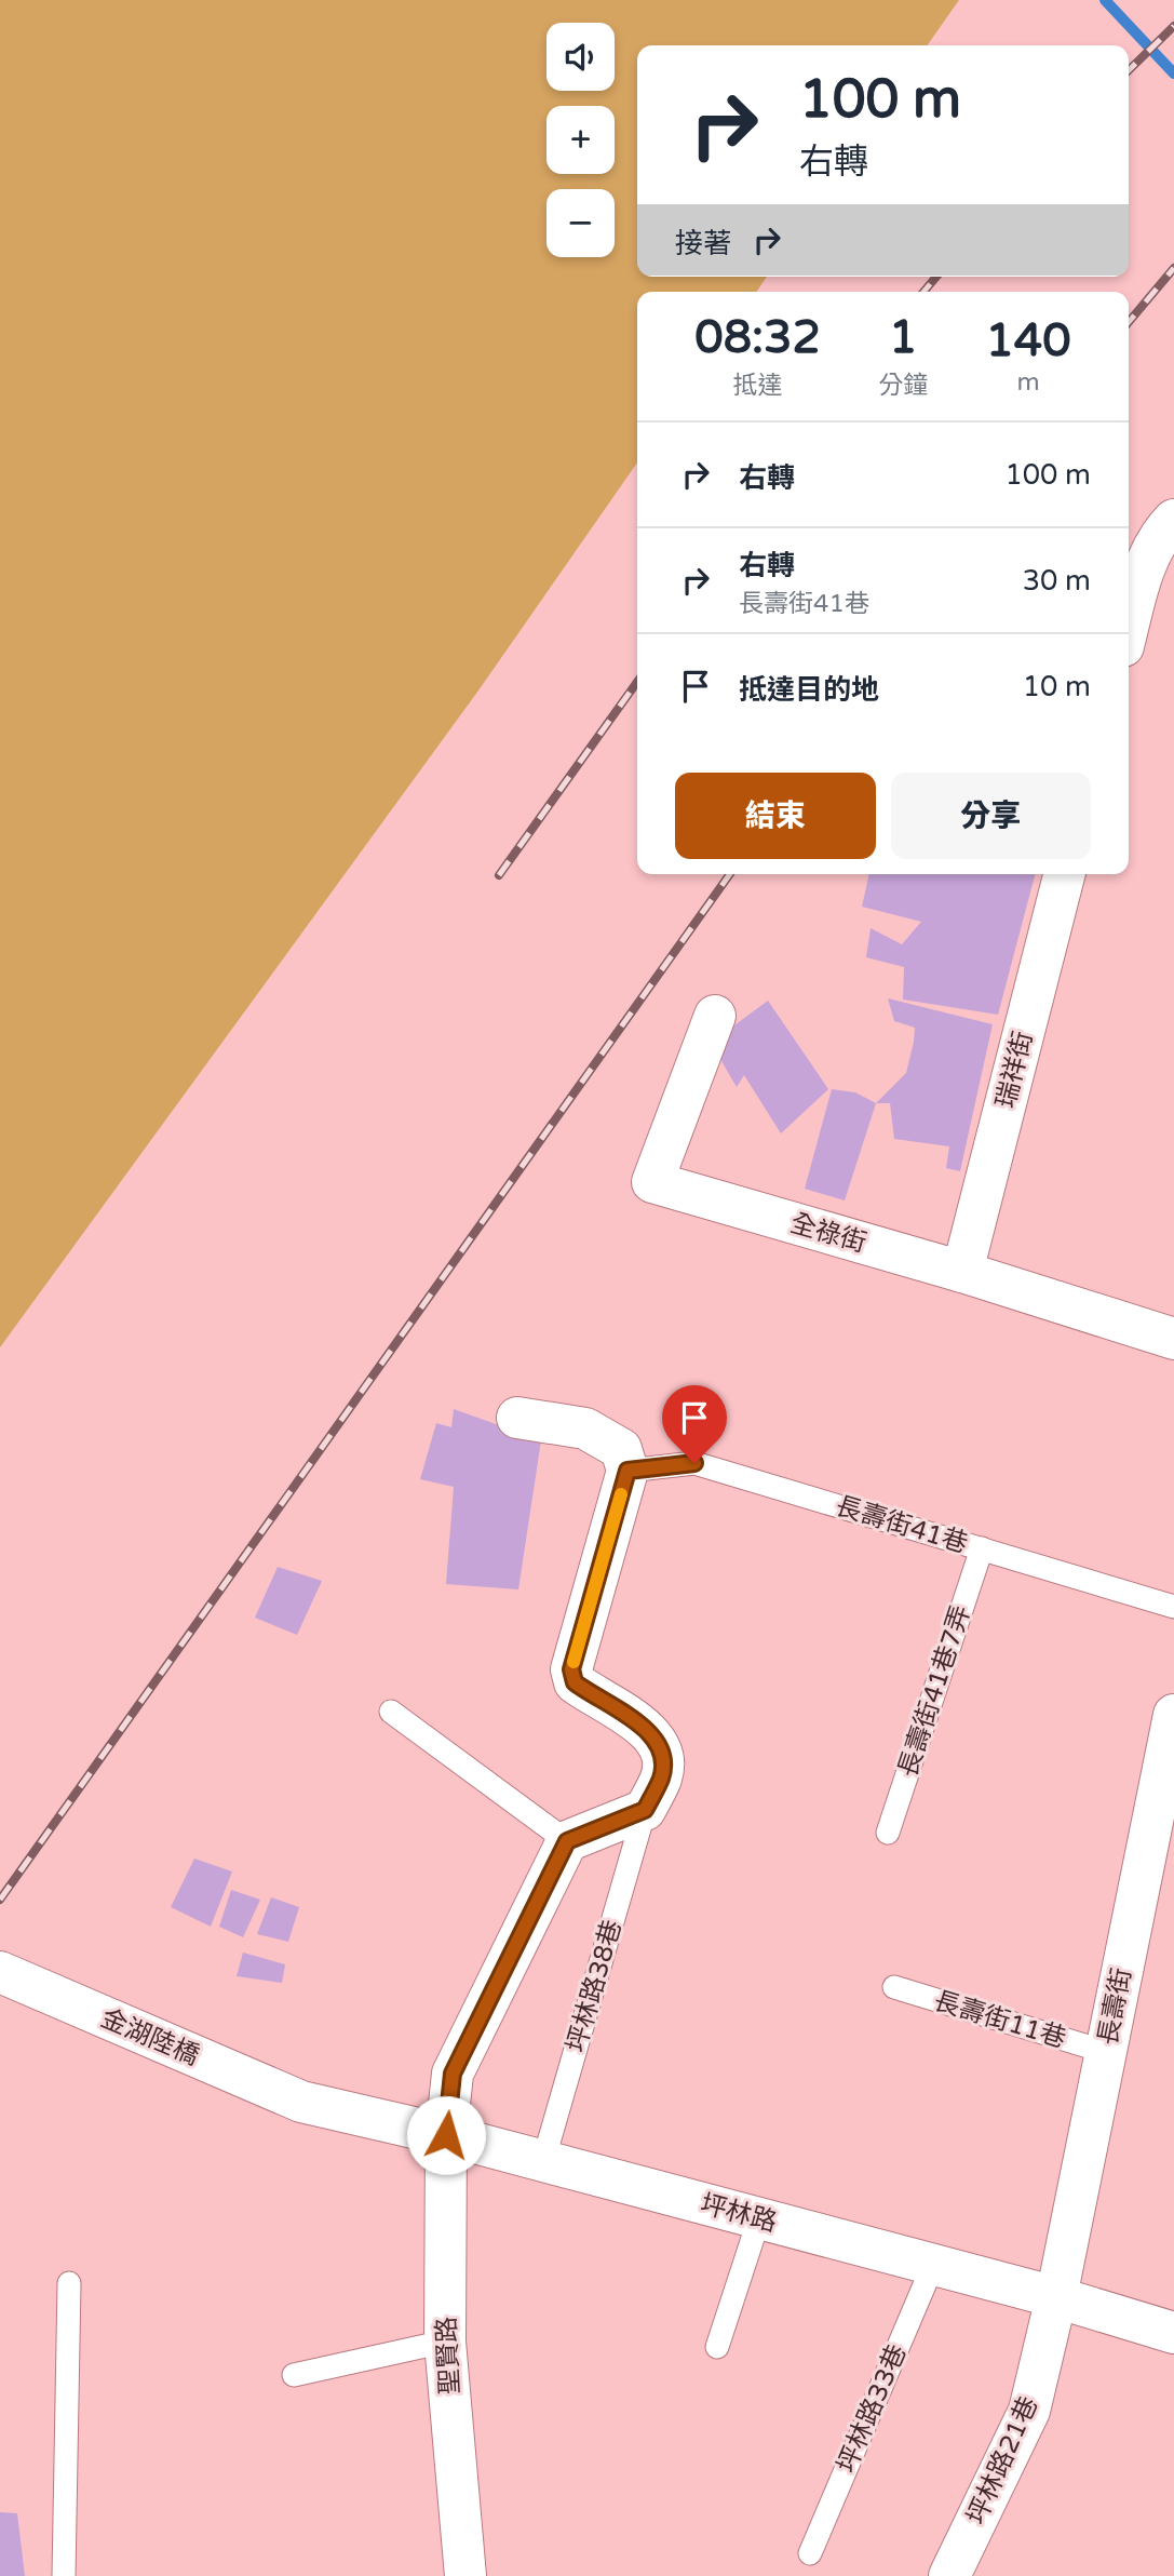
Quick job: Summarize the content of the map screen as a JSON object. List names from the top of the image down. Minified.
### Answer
{"streets":{"street":["瑞祥街","全祿街","長壽街","金湖陸橋","坪林路","聖賢路","坪林路21巷"],"lane":["長壽街41巷","長壽街41巷7弄","坪林路38巷","長壽街11巷","坪林路33巷"]},"crossings":[["瑞祥街","全祿街"],["長壽街41巷","長壽街41巷7弄"],["坪林路38巷","坪林路"],["長壽街","長壽街11巷"],["長壽街","坪林路"],["長壽街","坪林路21巷"],["金湖陸橋","坪林路"],["坪林路","聖賢路"],["坪林路","坪林路33巷"],["坪林路","坪林路21巷"]],"page":{"map_buttons":["+","−"],"turn":["100 m","右轉"],"then":"接著","eta":["08:32","抵達","1","分鐘","140","m"],"list":[{"name":"右轉","value":"100 m"},{"name":"右轉","note":"長壽街41巷","value":"30 m"},{"name":"抵達目的地","value":"10 m"}],"buttons":["結束","分享"]}}
